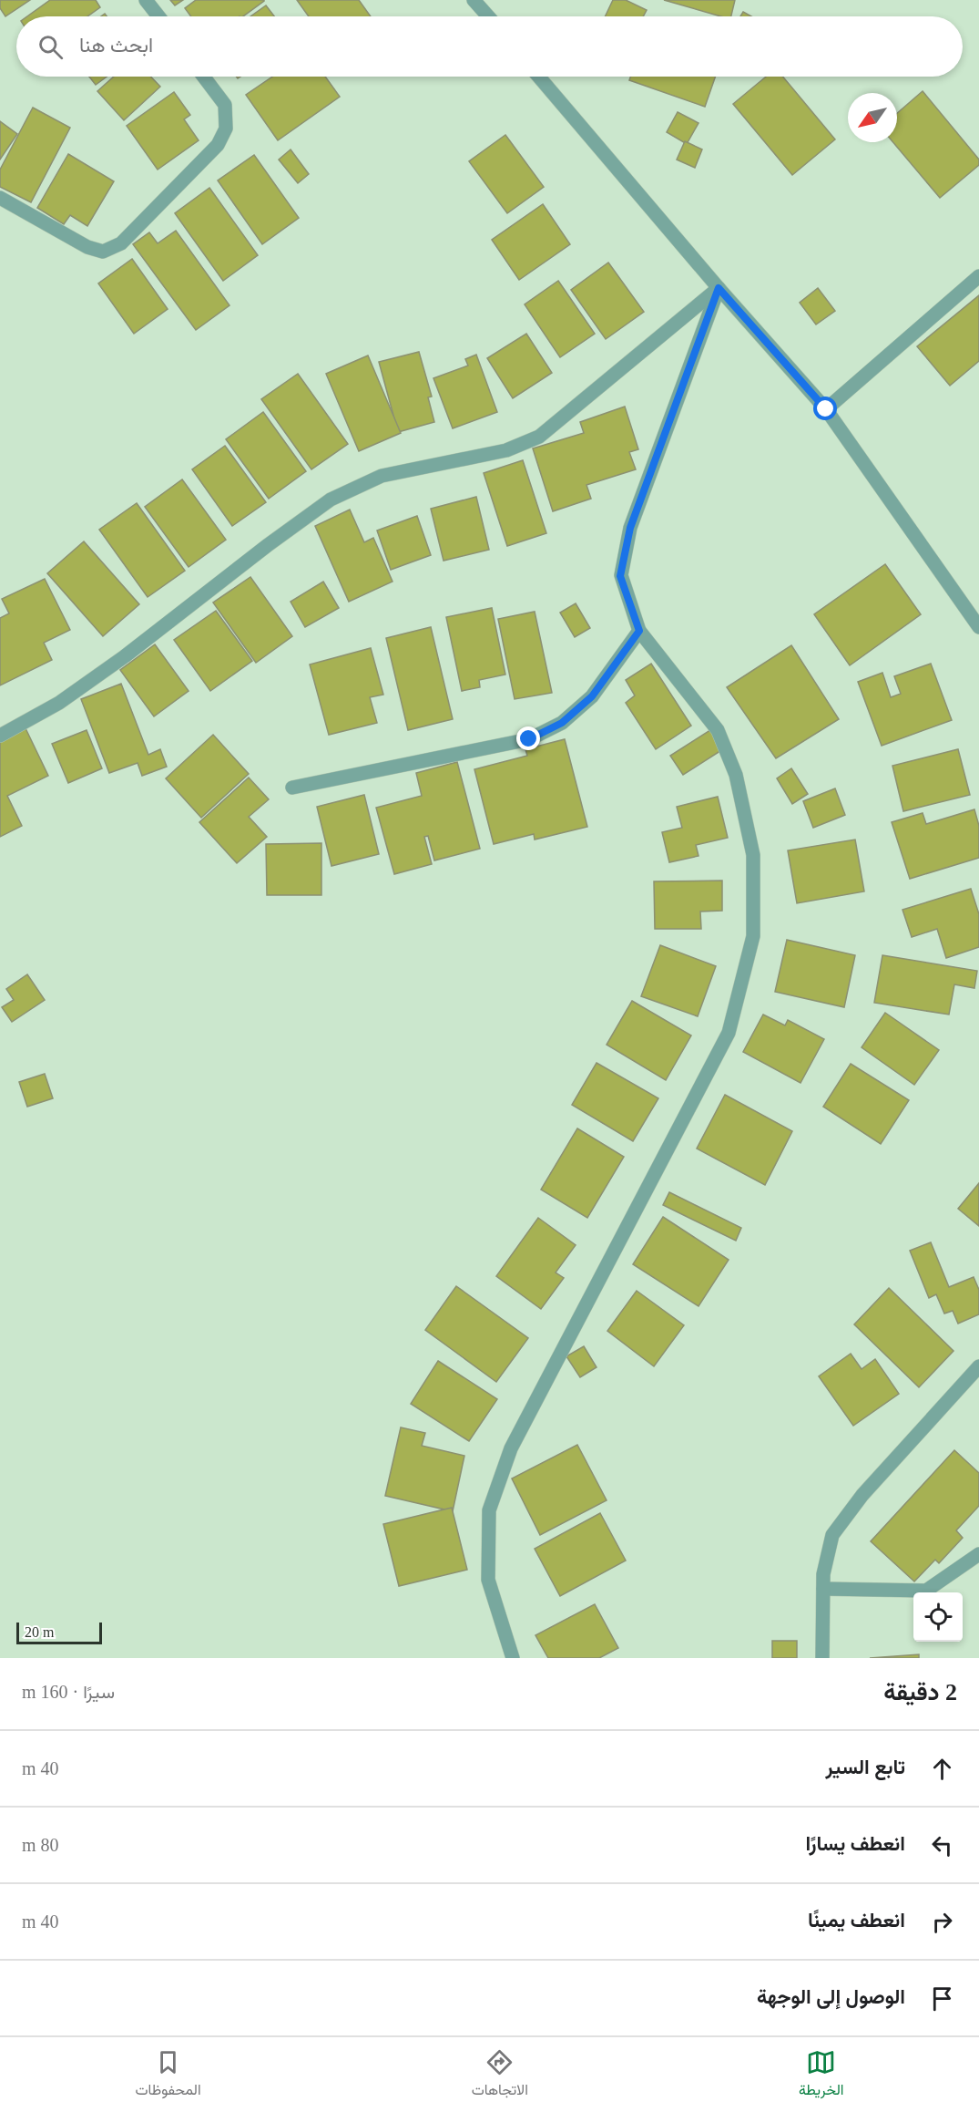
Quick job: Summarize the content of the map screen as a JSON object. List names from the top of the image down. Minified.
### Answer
{"scale_bar":"20 m","north":"bottom left","page":{"search":"ابحث هنا","scale":"20 m","heading":["2 دقيقة","سيرًا · 160 m"],"list":[["تابع السير","40 m"],["انعطف يسارًا","80 m"],["انعطف يمينًا","40 m"],"الوصول إلى الوجهة"],"nav":["الخريطة","الاتجاهات","المحفوظات"]}}
